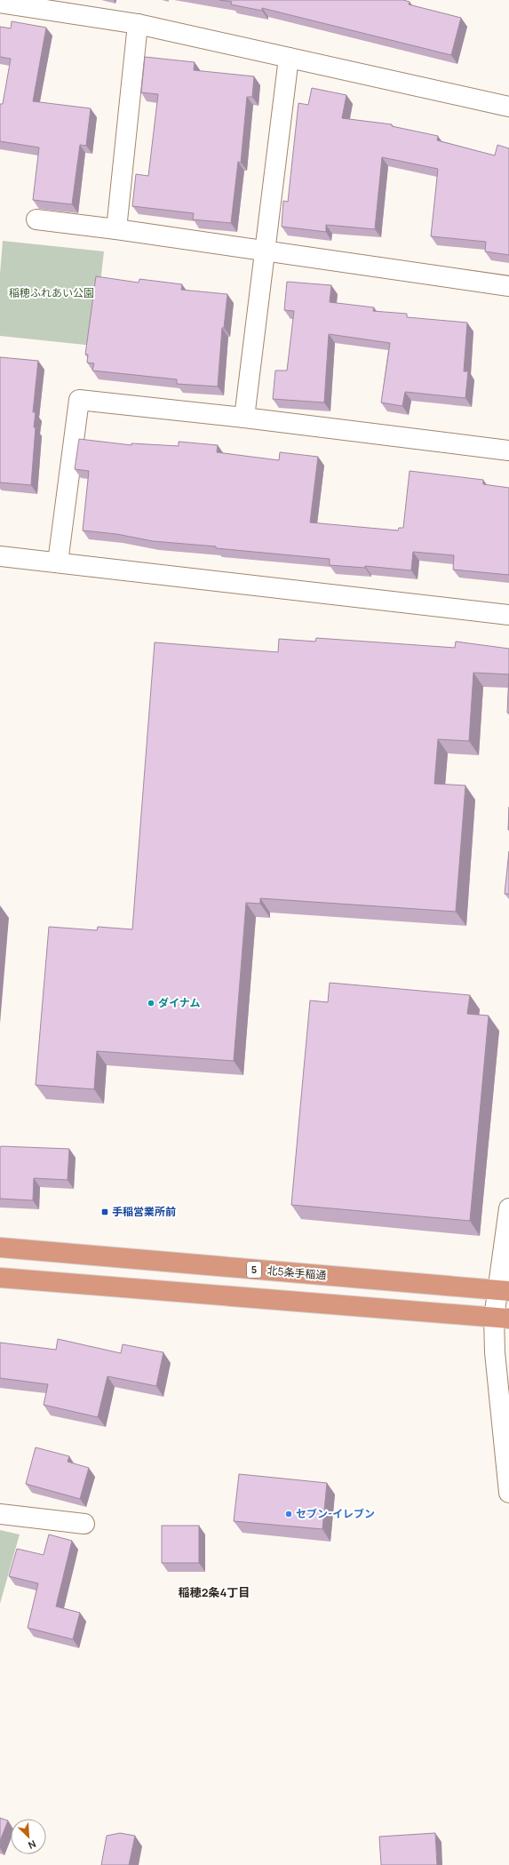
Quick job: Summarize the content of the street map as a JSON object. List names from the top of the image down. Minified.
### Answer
{"streets":{"highway":["5","北5条手稲通"]},"districts":["稲穂2条4丁目"],"parks":["稲穂ふれあい公園"],"places":{"other":["ダイナム","セブン-イレブン"],"transit":["手稲営業所前"]},"north":"bottom right"}
